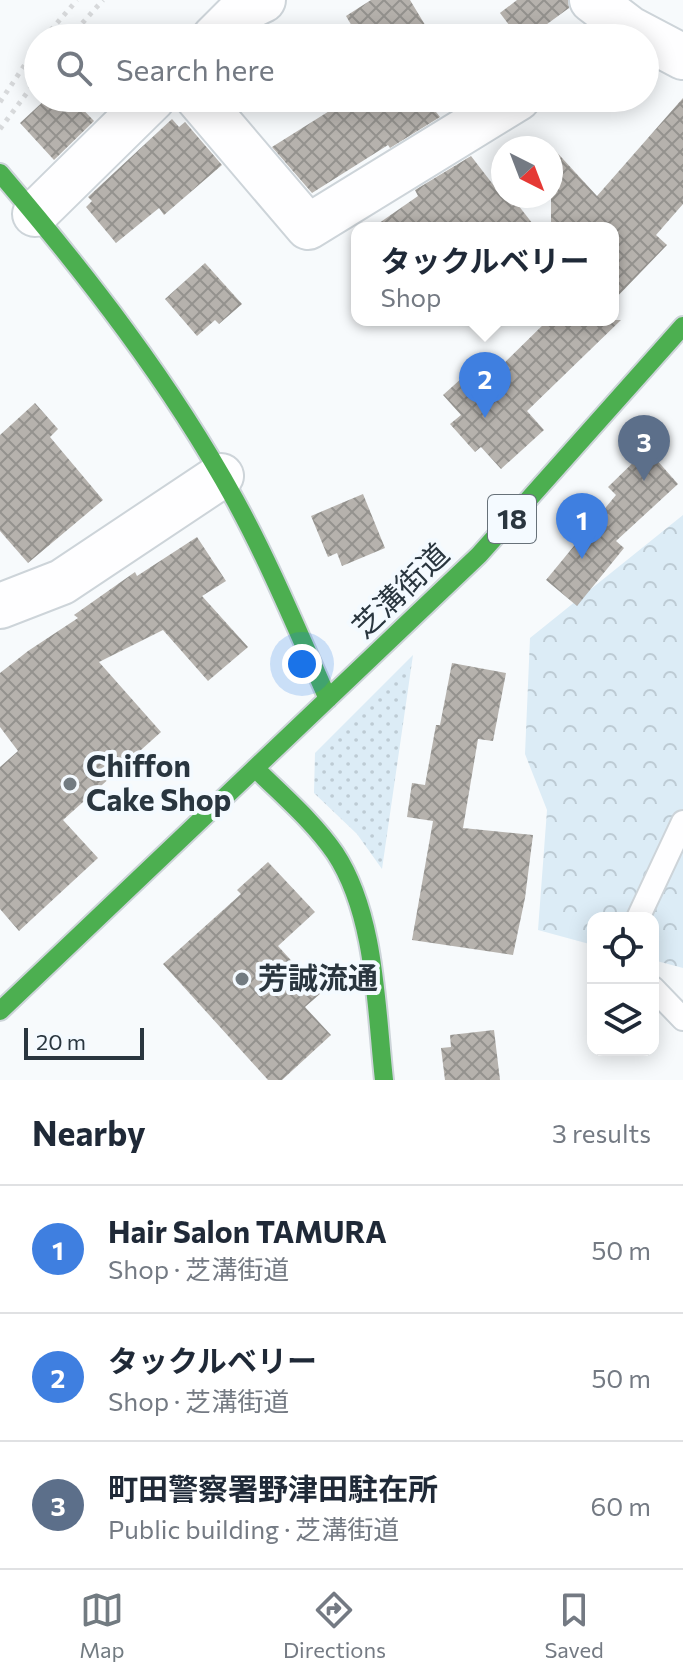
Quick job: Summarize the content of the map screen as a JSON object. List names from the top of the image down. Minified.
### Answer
{"streets":{"street":["18","芝溝街道"]},"places":["Chiffon Cake Shop","芳誠流通"],"scale_bar":"20 m","north":"bottom right","page":{"search":"Search here","popup":["タックルベリー","Shop"],"pins":["2","3","1"],"scale":"20 m","heading":["Nearby","3 results"],"list":[{"mark":"1","name":"Hair Salon TAMURA","note":"Shop · 芝溝街道","value":"50 m"},{"mark":"2","name":"タックルベリー","note":"Shop · 芝溝街道","value":"50 m"},{"mark":"3","name":"町田警察署野津田駐在所","note":"Public building · 芝溝街道","value":"60 m"}],"nav":["Map","Directions","Saved"]}}
